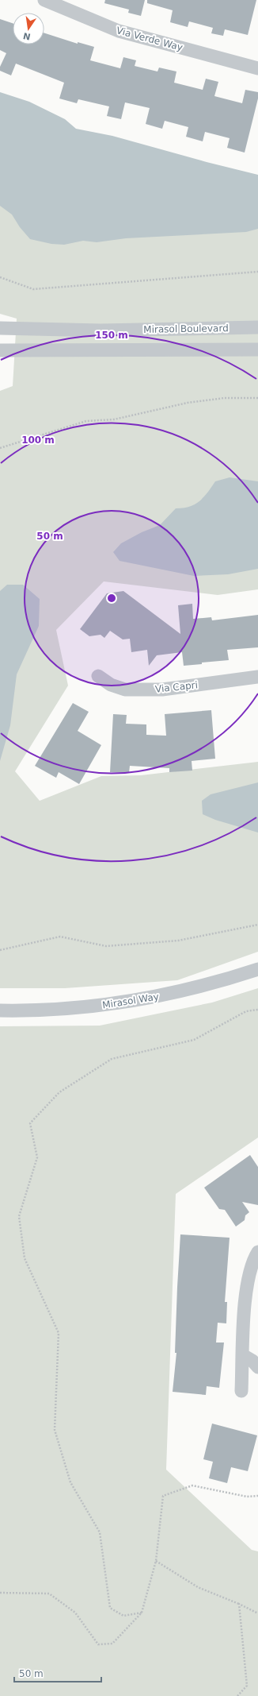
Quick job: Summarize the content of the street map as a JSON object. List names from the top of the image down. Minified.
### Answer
{"streets":{"street":["Via Verde Way","Mirasol Boulevard","Via Capri","Mirasol Way"]},"scale_bar":"50 m","north":"bottom","rings":["150 m","100 m","50 m"]}
